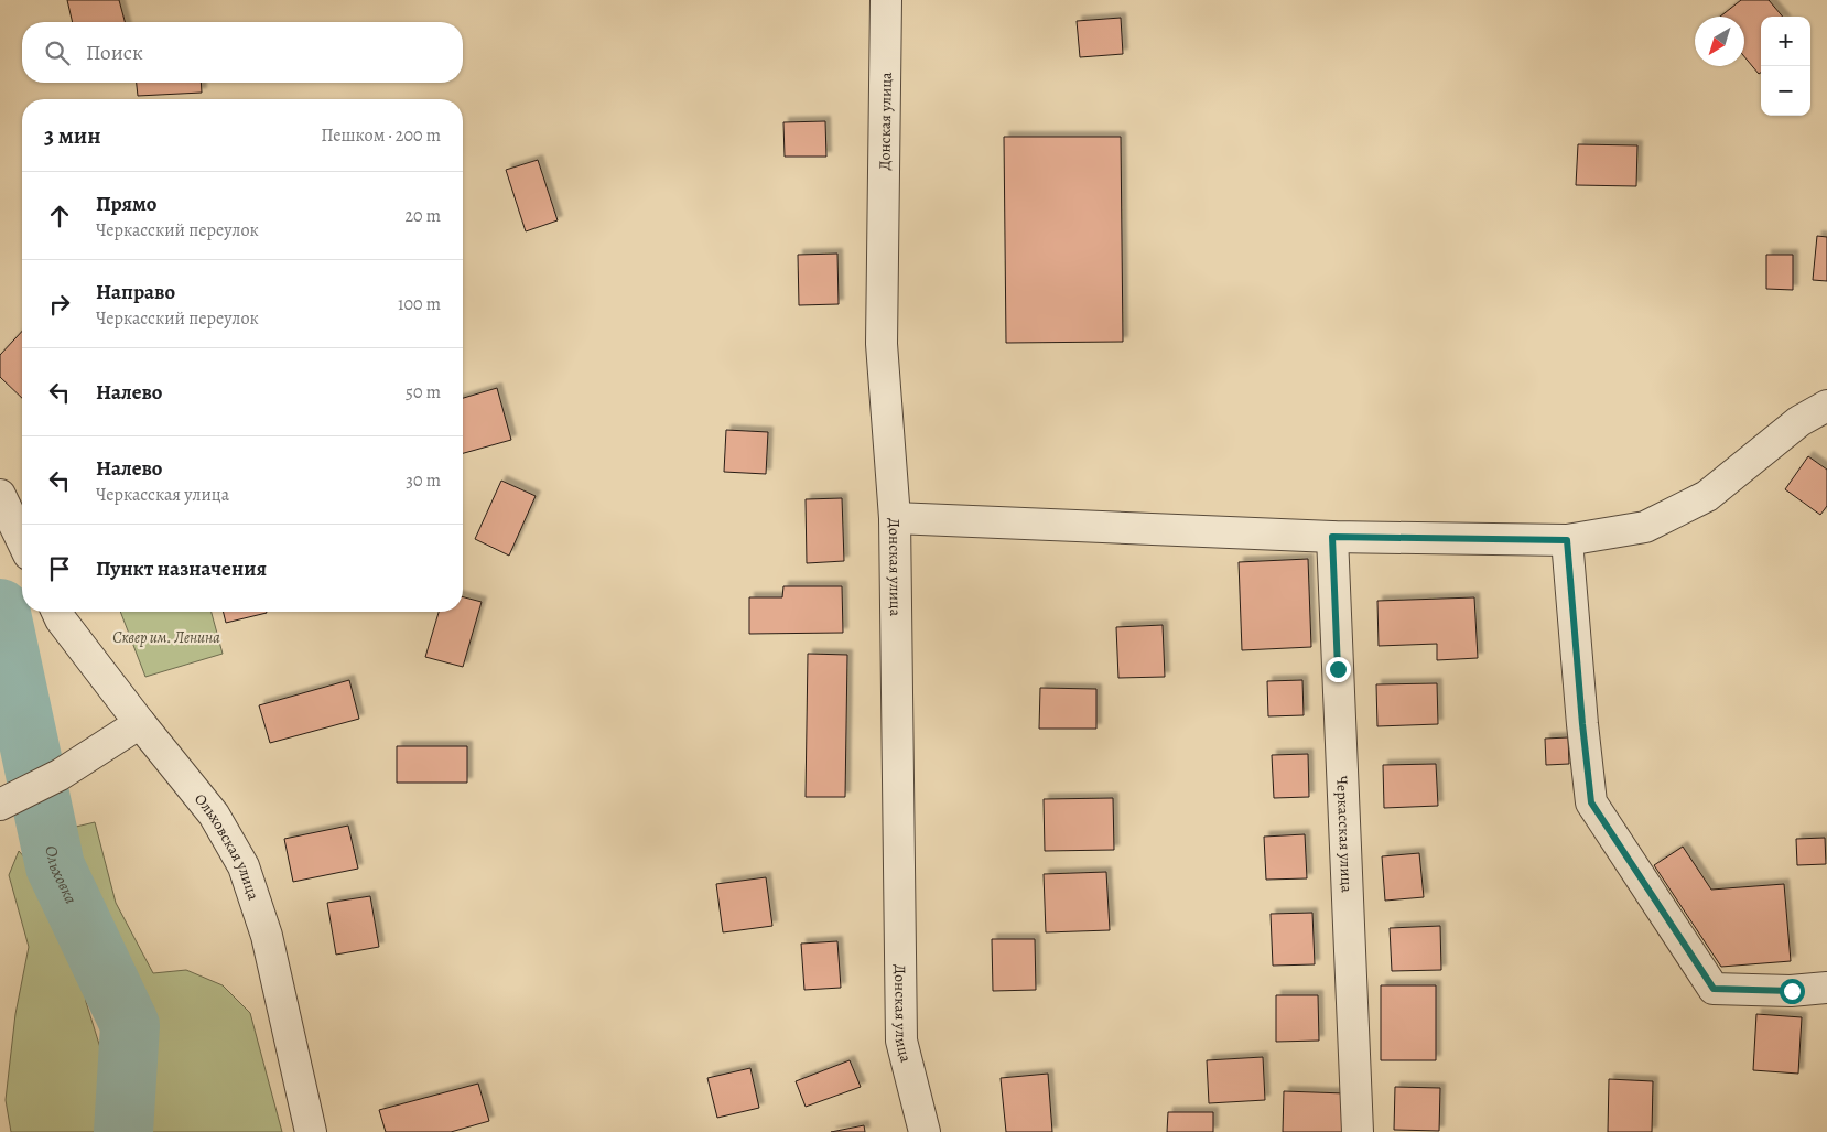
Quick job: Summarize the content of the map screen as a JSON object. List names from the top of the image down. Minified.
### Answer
{"streets":{"street":["Донская улица","Черкасская улица","Ольховская улица"]},"water":["Ольховка"],"parks":["Сквер им. Ленина"],"north":"bottom left","page":{"map_buttons":["+","−"],"search":"Поиск","heading":["3 мин","Пешком · 200 m"],"list":[["Прямо","Черкасский переулок","20 m"],["Направо","Черкасский переулок","100 m"],["Налево","50 m"],["Налево","Черкасская улица","30 m"],"Пункт назначения"]}}
